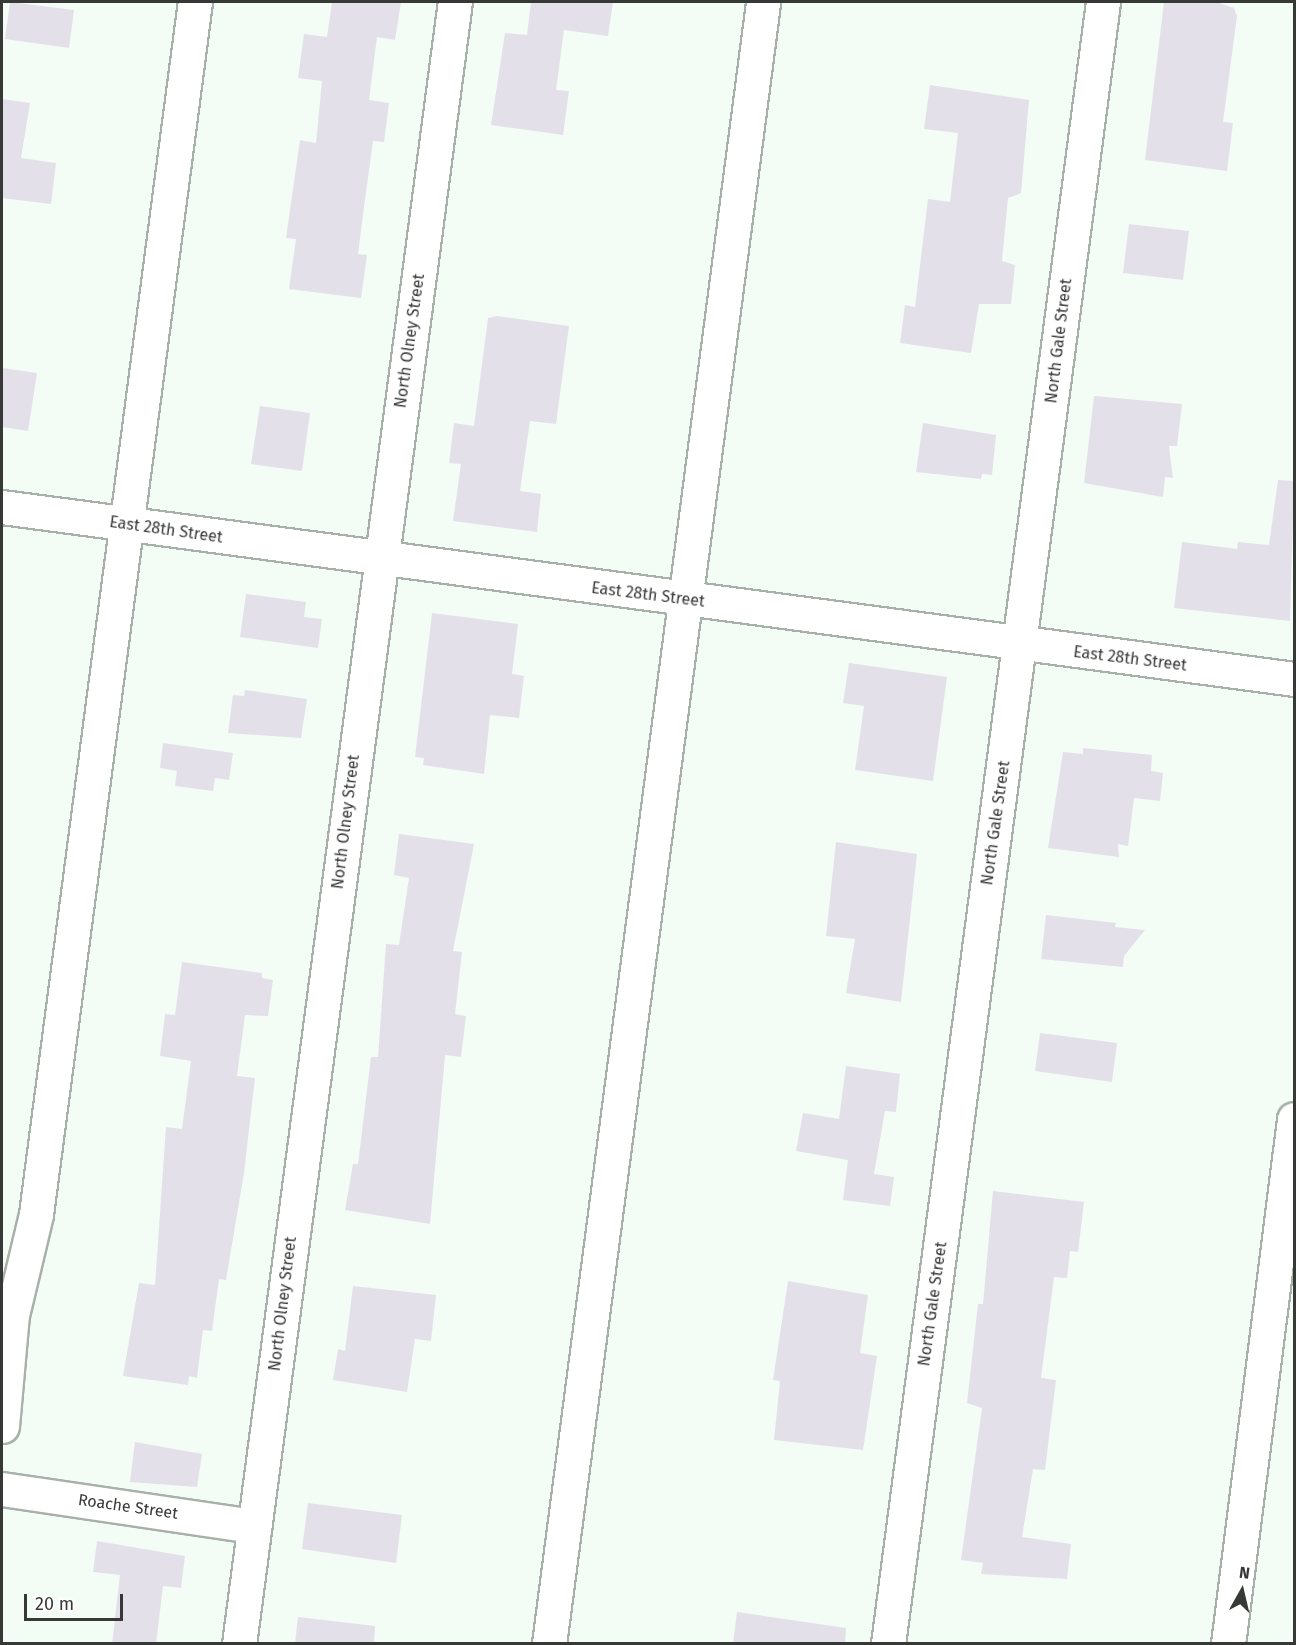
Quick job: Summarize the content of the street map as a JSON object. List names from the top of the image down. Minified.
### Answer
{"streets":{"street":["North Olney Street","North Gale Street","East 28th Street","Roache Street"]},"crossings":[["North Olney Street","East 28th Street"],["North Olney Street","Roache Street"],["North Gale Street","East 28th Street"]],"scale_bar":"20 m","north":"top"}
